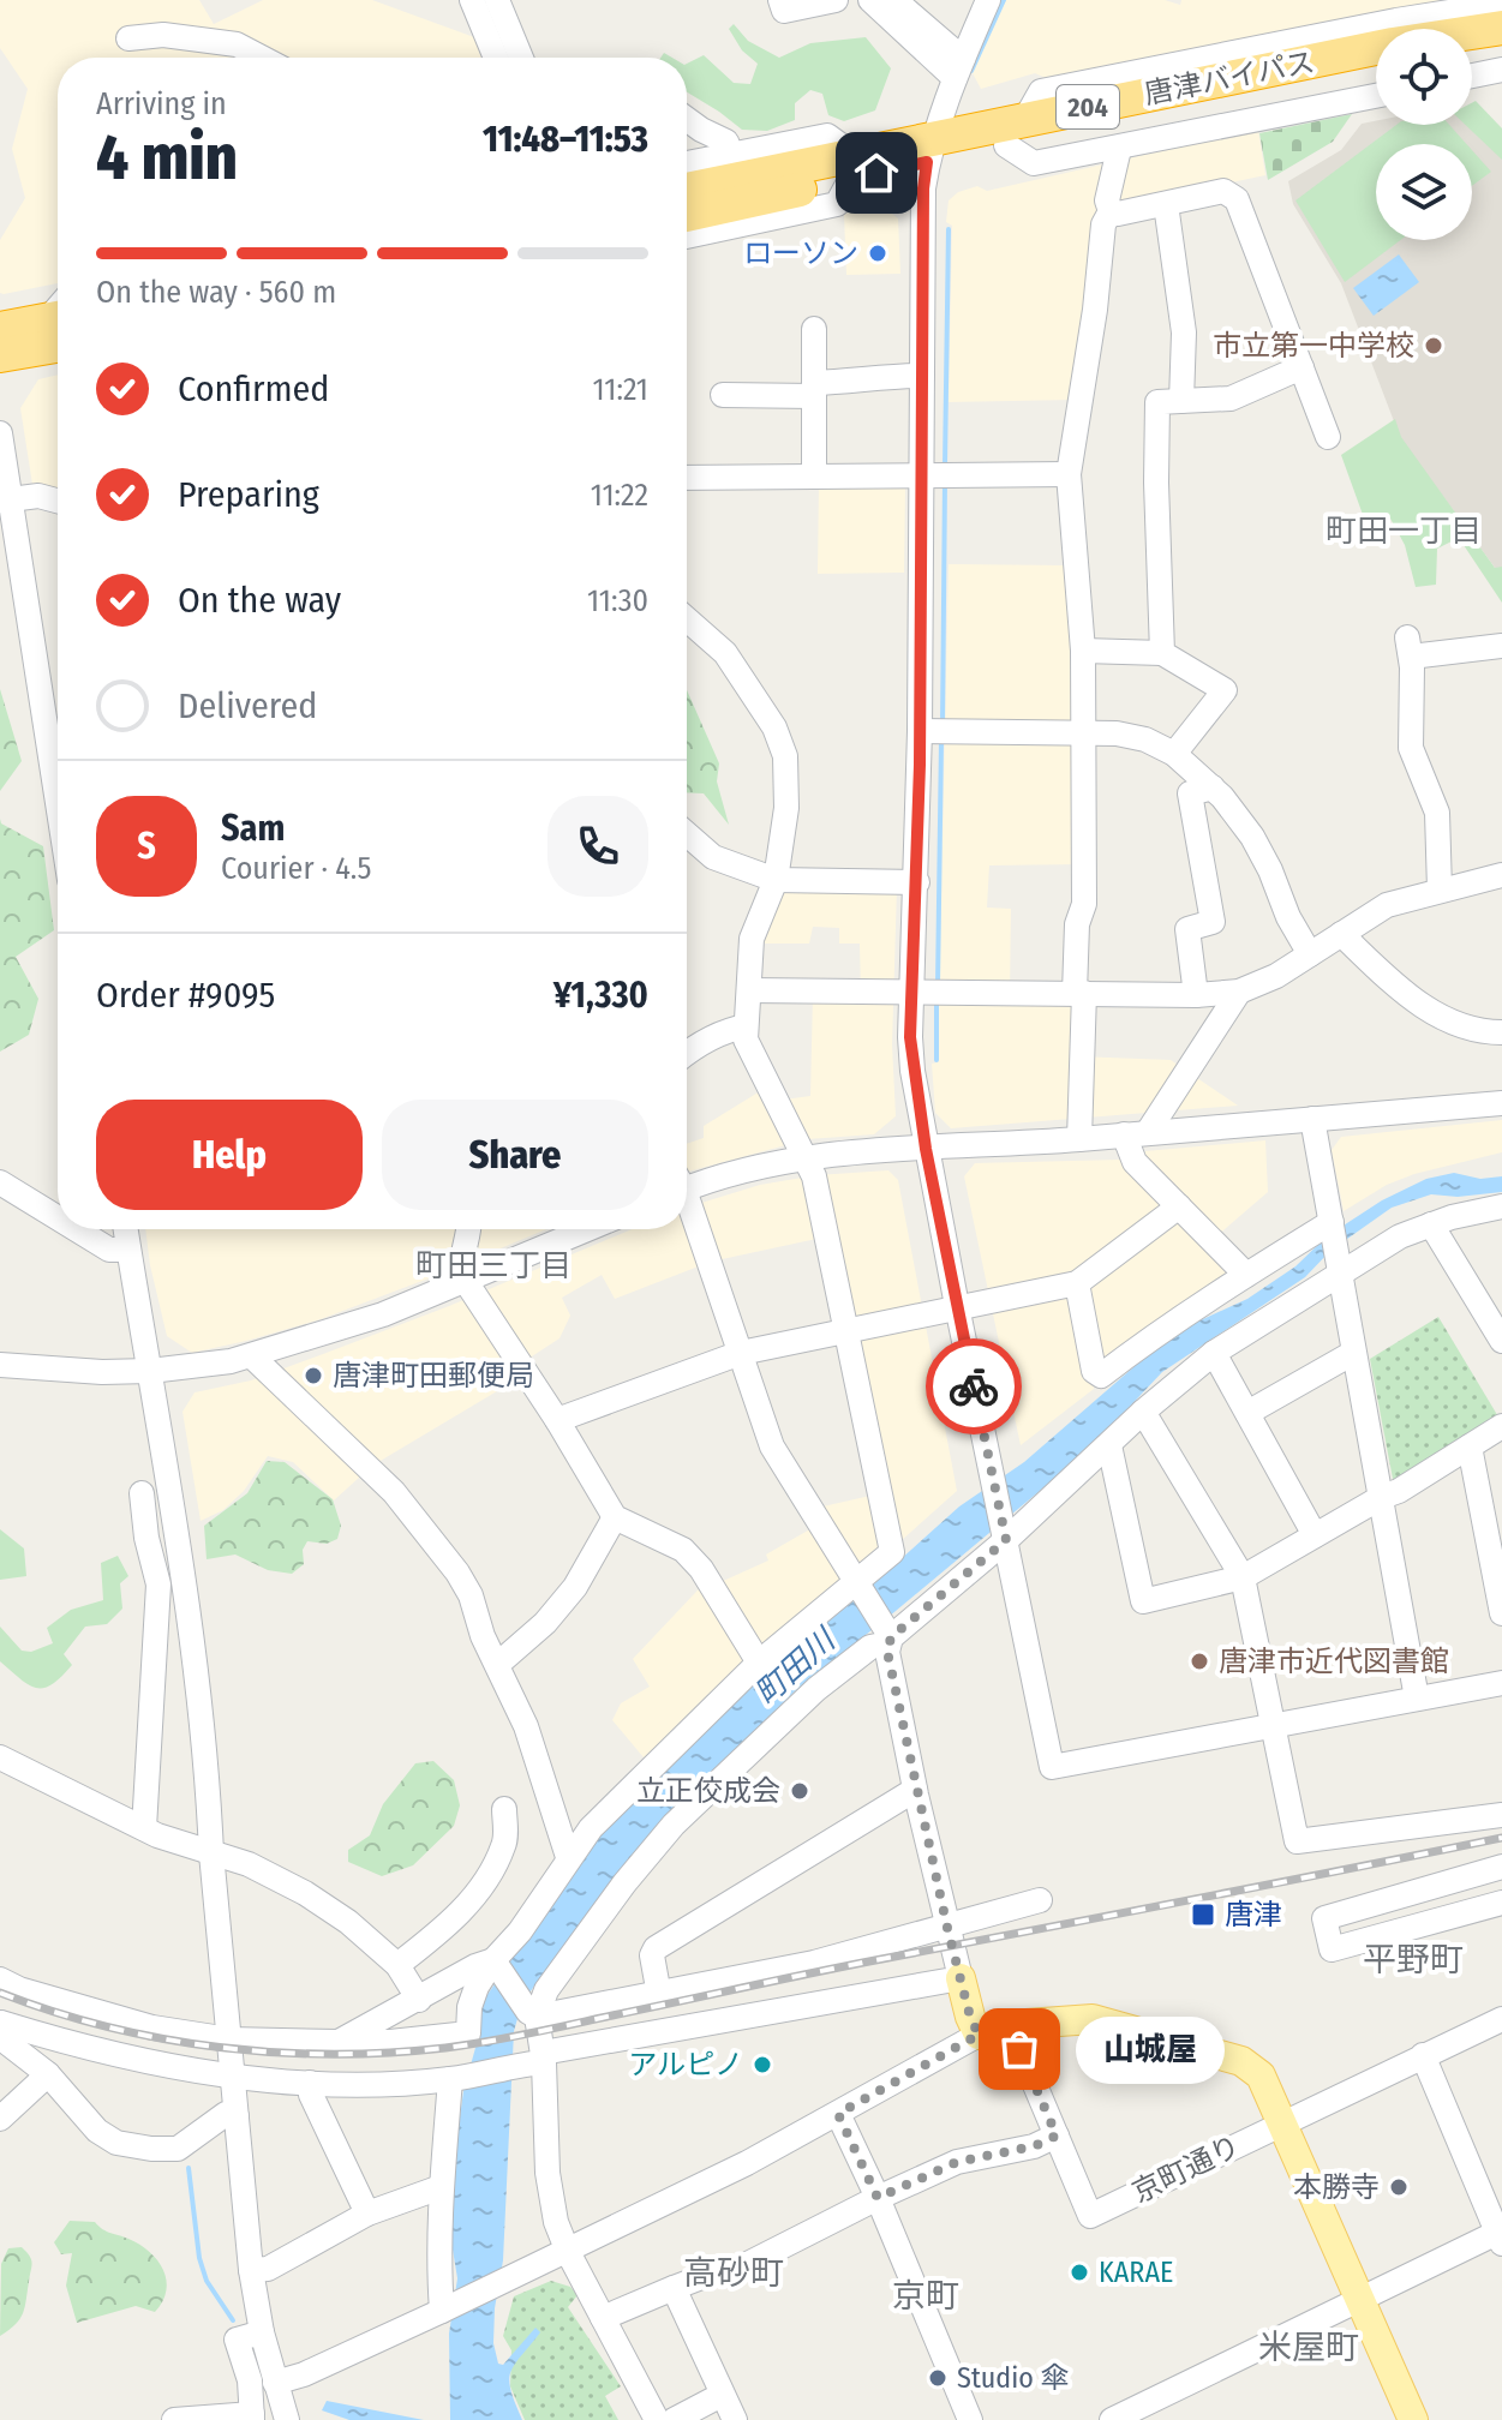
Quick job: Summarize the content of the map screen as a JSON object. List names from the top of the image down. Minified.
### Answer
{"streets":{"highway":["唐津バイパス","204"],"street":["京町通り"]},"districts":["町田一丁目","町田三丁目","平野町","高砂町","京町","米屋町"],"water":["町田川"],"places":{"other":["ローソン","市立第一中学校","唐津町田郵便局","唐津市近代図書館","立正佼成会","山城屋","アルピノ","本勝寺","KARAE","Studio 傘"],"transit":["唐津"]},"page":{"heading":["4 min","Arriving in","11:48–11:53"],"panel":["Sam","Courier · 4.5","Order #9095","¥1,330"],"bar":"On the way · 560 m","list":[["Confirmed","11:21"],["Preparing","11:22"],["On the way","11:30"],"Delivered"],"round":"S","buttons":["Help","Share"],"bubble":"山城屋"}}
